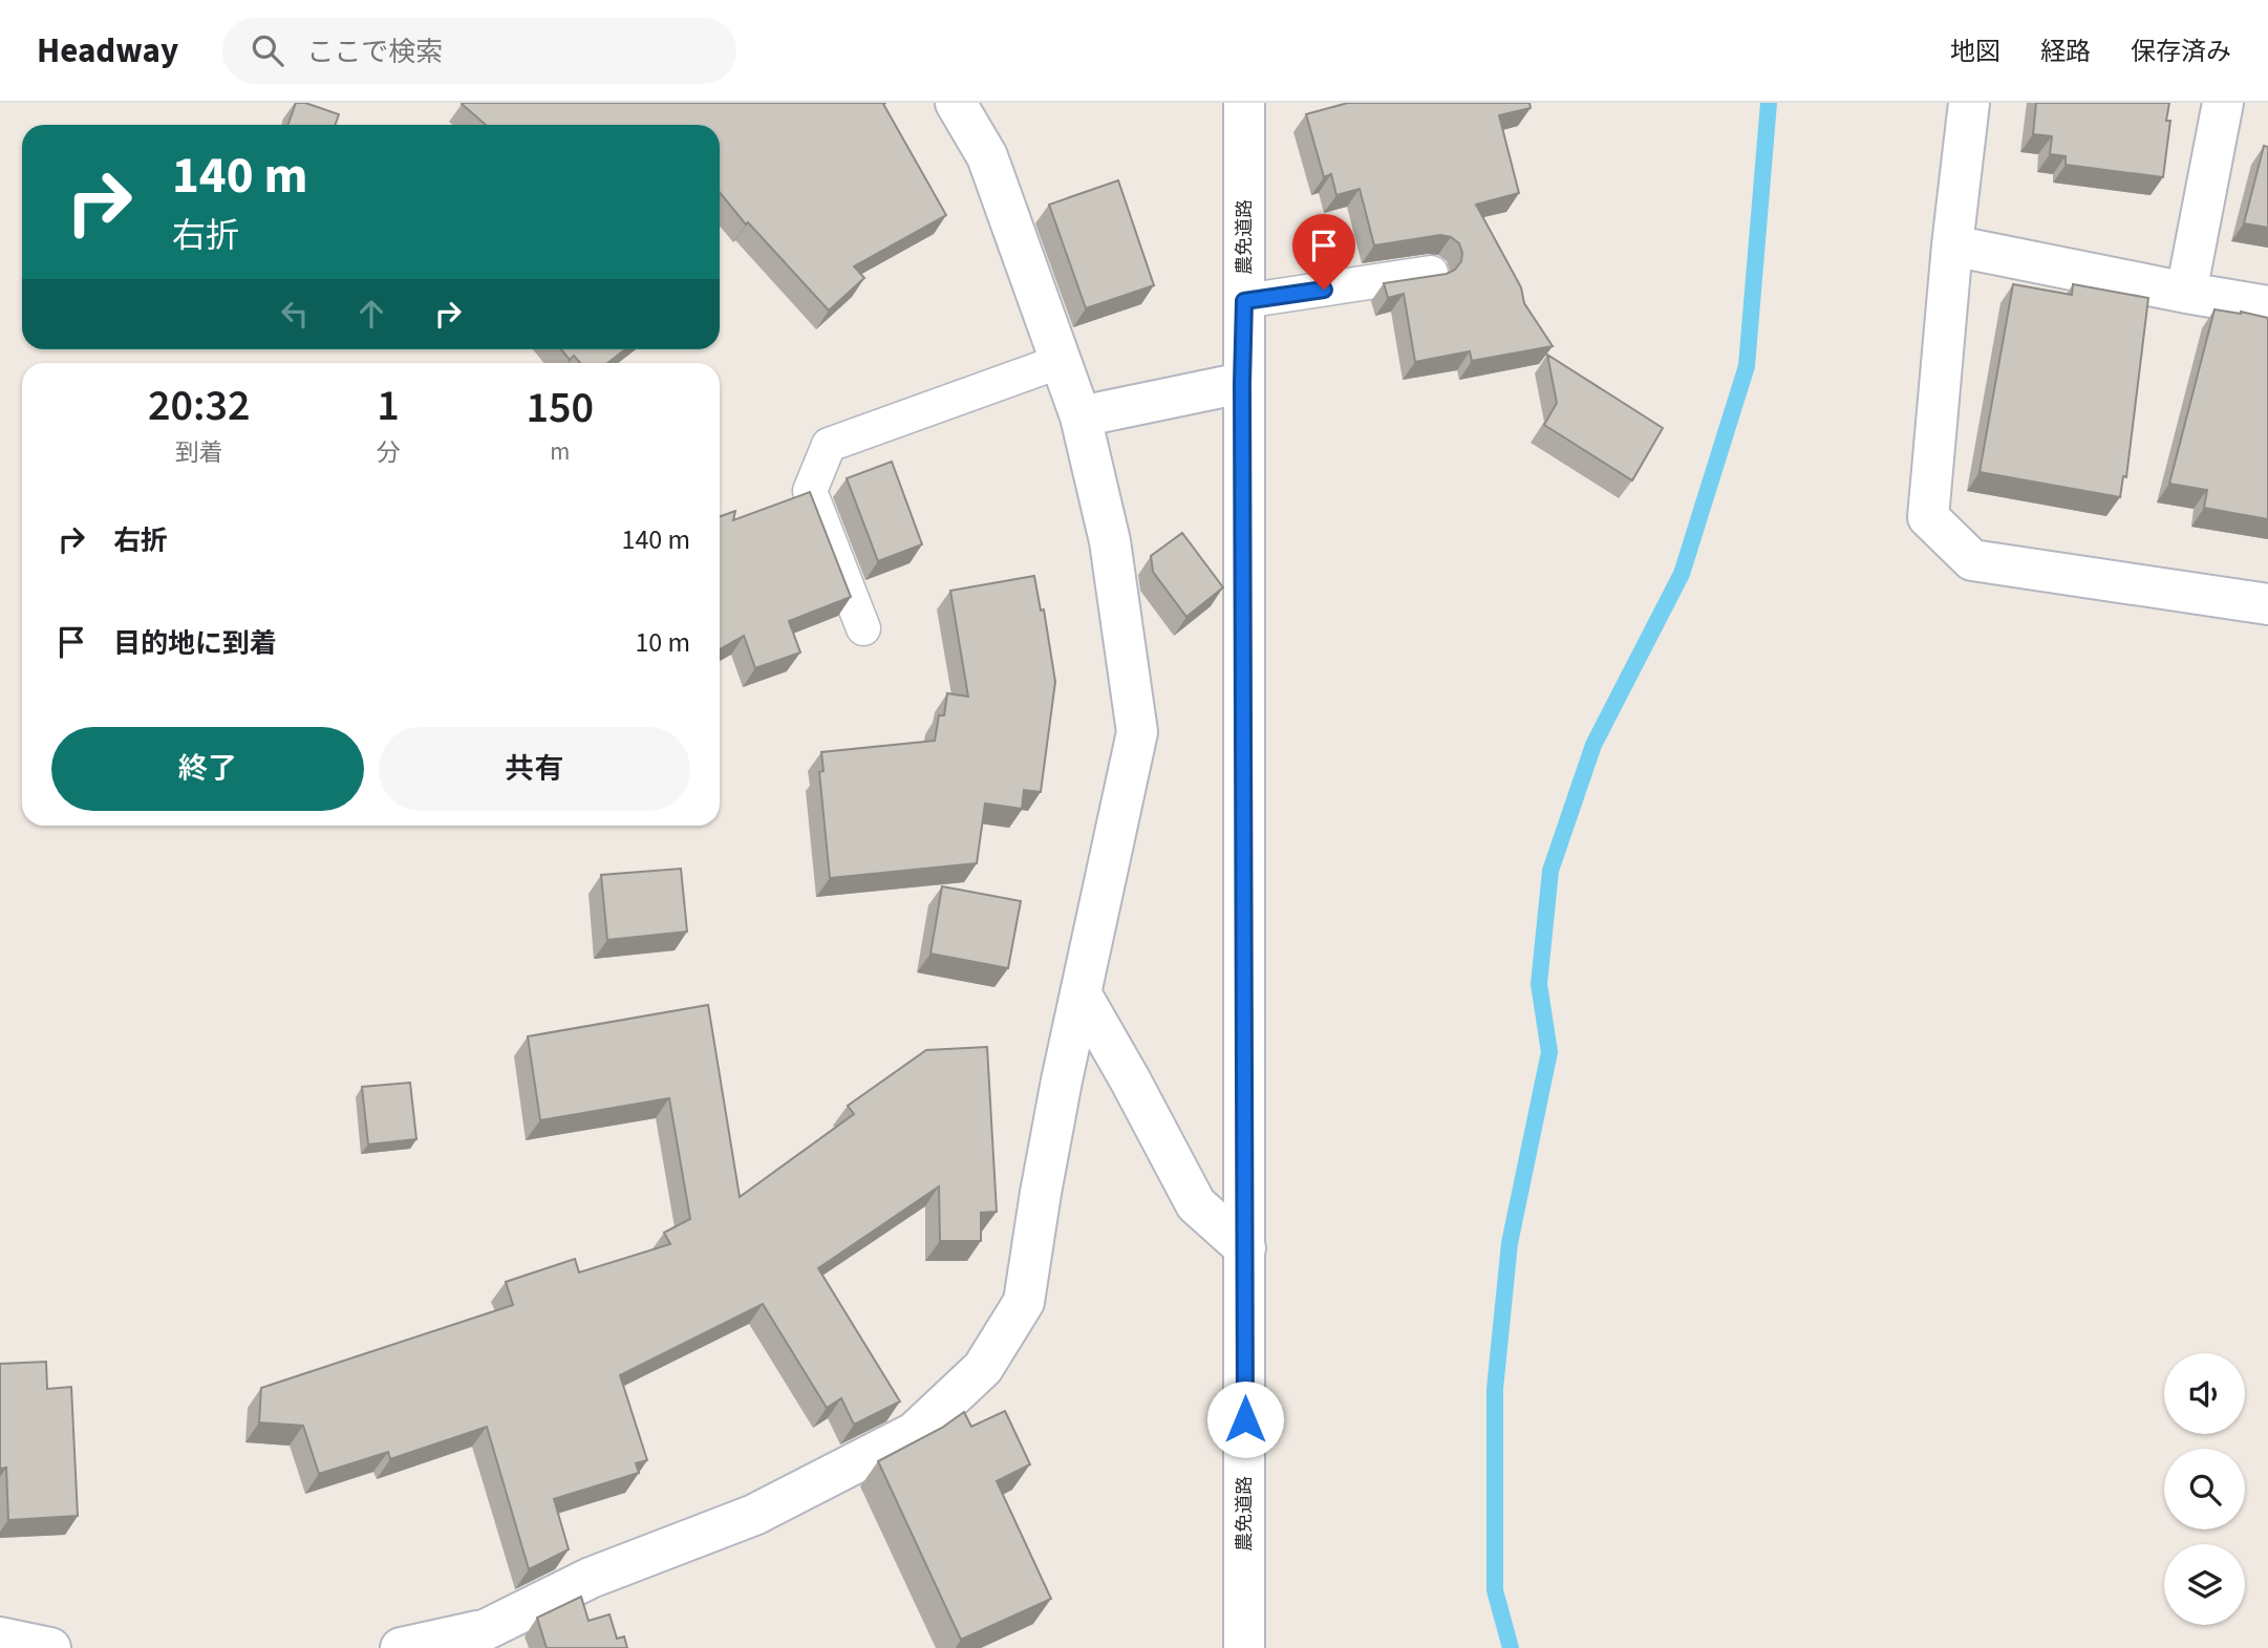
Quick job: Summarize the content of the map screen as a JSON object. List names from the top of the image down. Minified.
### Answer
{"streets":{"street":["農免道路"]},"page":{"header":"Headway","search":"ここで検索","nav":["地図","経路","保存済み"],"turn":["140 m","右折"],"eta":["20:32","到着","1","分","150","m"],"list":[{"name":"右折","value":"140 m"},{"name":"目的地に到着","value":"10 m"}],"buttons":["終了","共有"]}}
